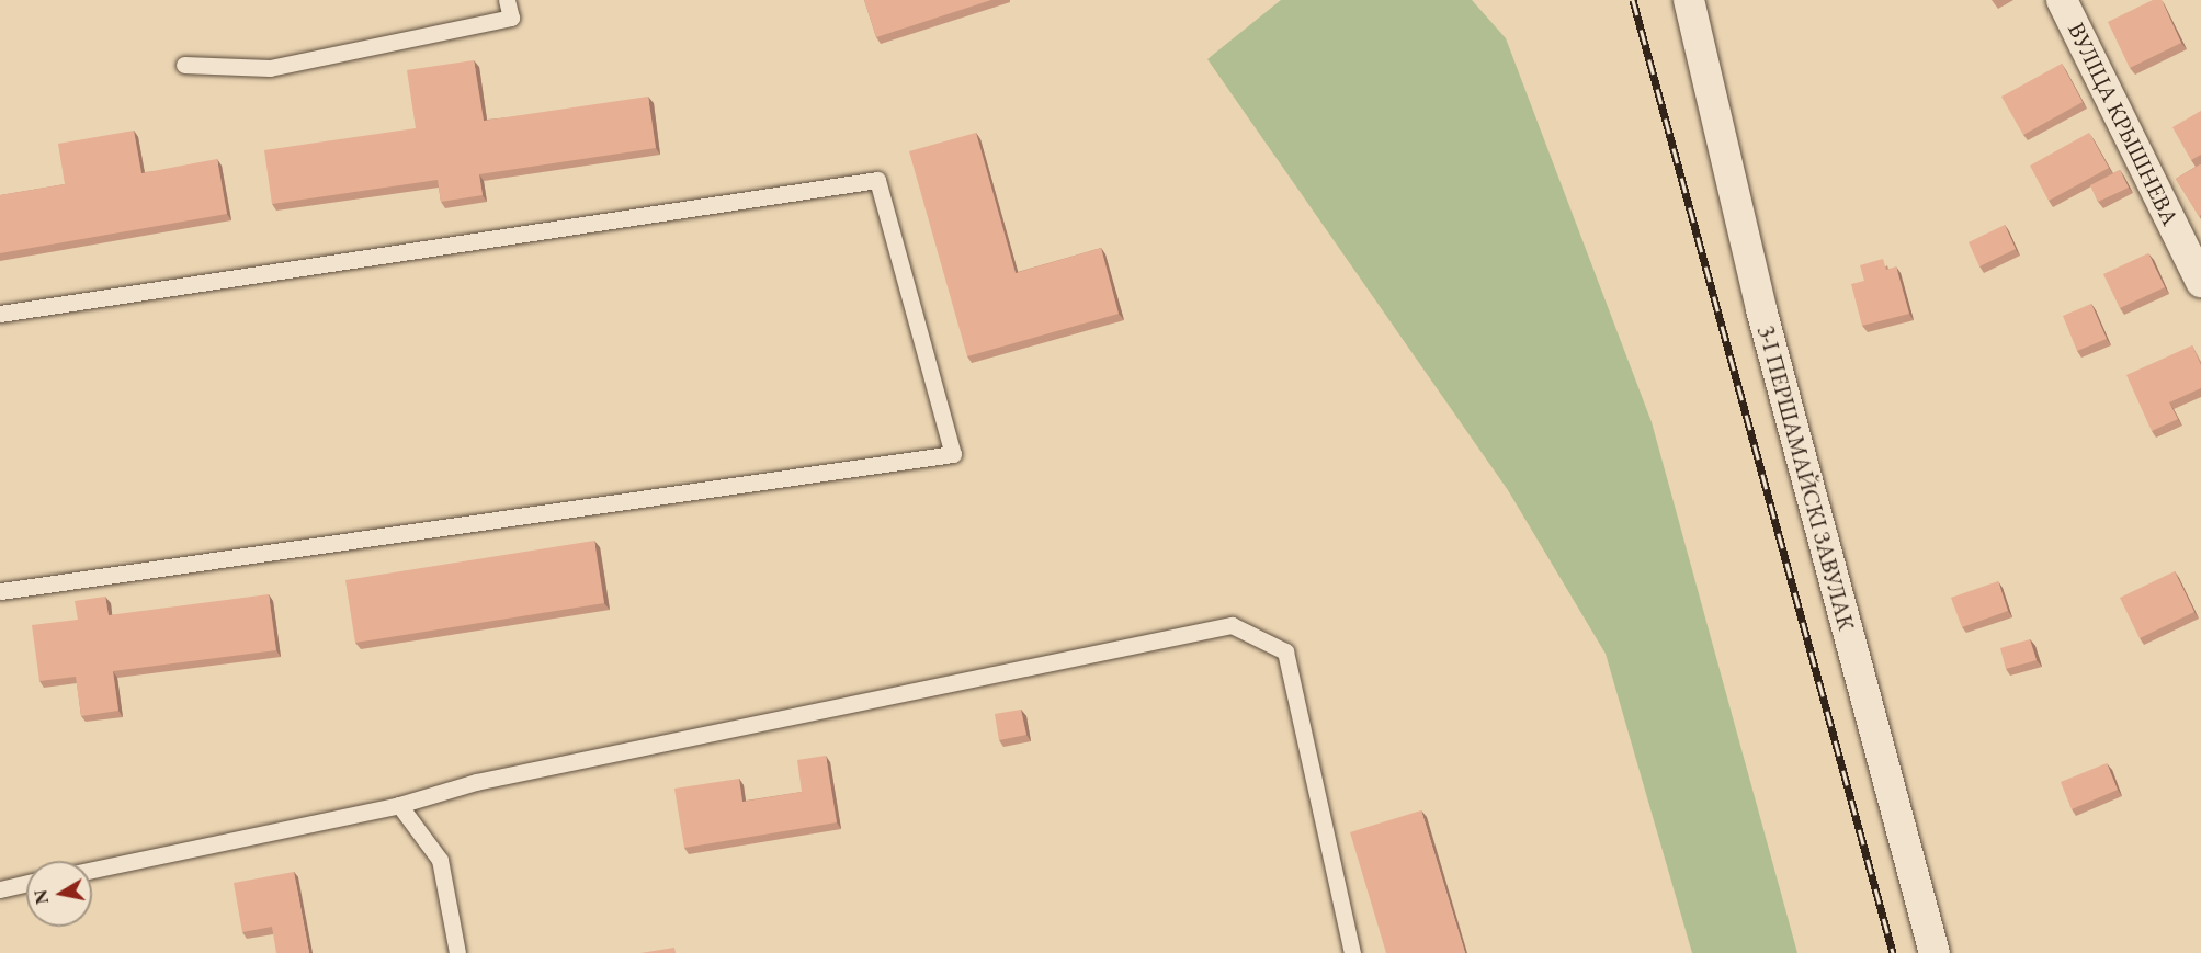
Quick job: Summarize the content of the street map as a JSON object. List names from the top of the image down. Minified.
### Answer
{"streets":{"street":["ВУЛІЦА КРЫШНЕВА","3-І ПЕРШАМАЙСКІ ЗАВУЛАК"]},"north":"left"}
